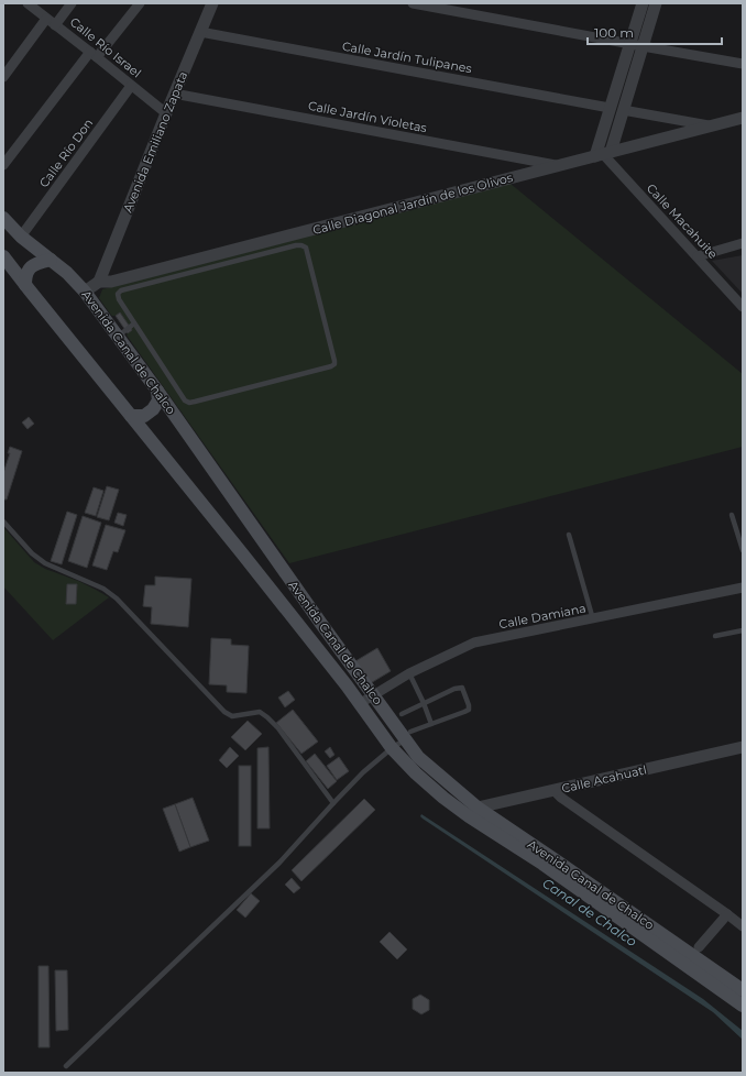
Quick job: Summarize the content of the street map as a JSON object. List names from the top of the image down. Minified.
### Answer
{"streets":{"main road":["Avenida Canal de Chalco"],"street":["Calle Río Israel","Calle Jardín Tulipanes","Calle Jardín Violetas","Avenida Emiliano Zapata","Calle Río Don","Calle Diagonal Jardín de los Olivos","Calle Macahuite","Calle Damiana","Calle Acahuatl"]},"crossings":[["Calle Río Israel","Avenida Emiliano Zapata"],["Calle Río Israel","Calle Río Don"],["Calle Jardín Tulipanes","Avenida Emiliano Zapata"],["Calle Jardín Violetas","Avenida Emiliano Zapata"],["Calle Jardín Violetas","Calle Diagonal Jardín de los Olivos"],["Avenida Emiliano Zapata","Calle Diagonal Jardín de los Olivos"],["Calle Río Don","Avenida Canal de Chalco"],["Calle Diagonal Jardín de los Olivos","Calle Macahuite"],["Calle Diagonal Jardín de los Olivos","Avenida Canal de Chalco"],["Avenida Canal de Chalco","Calle Damiana"],["Avenida Canal de Chalco","Calle Acahuatl"]],"water":["Canal de Chalco"],"scale_bar":"100 m"}
